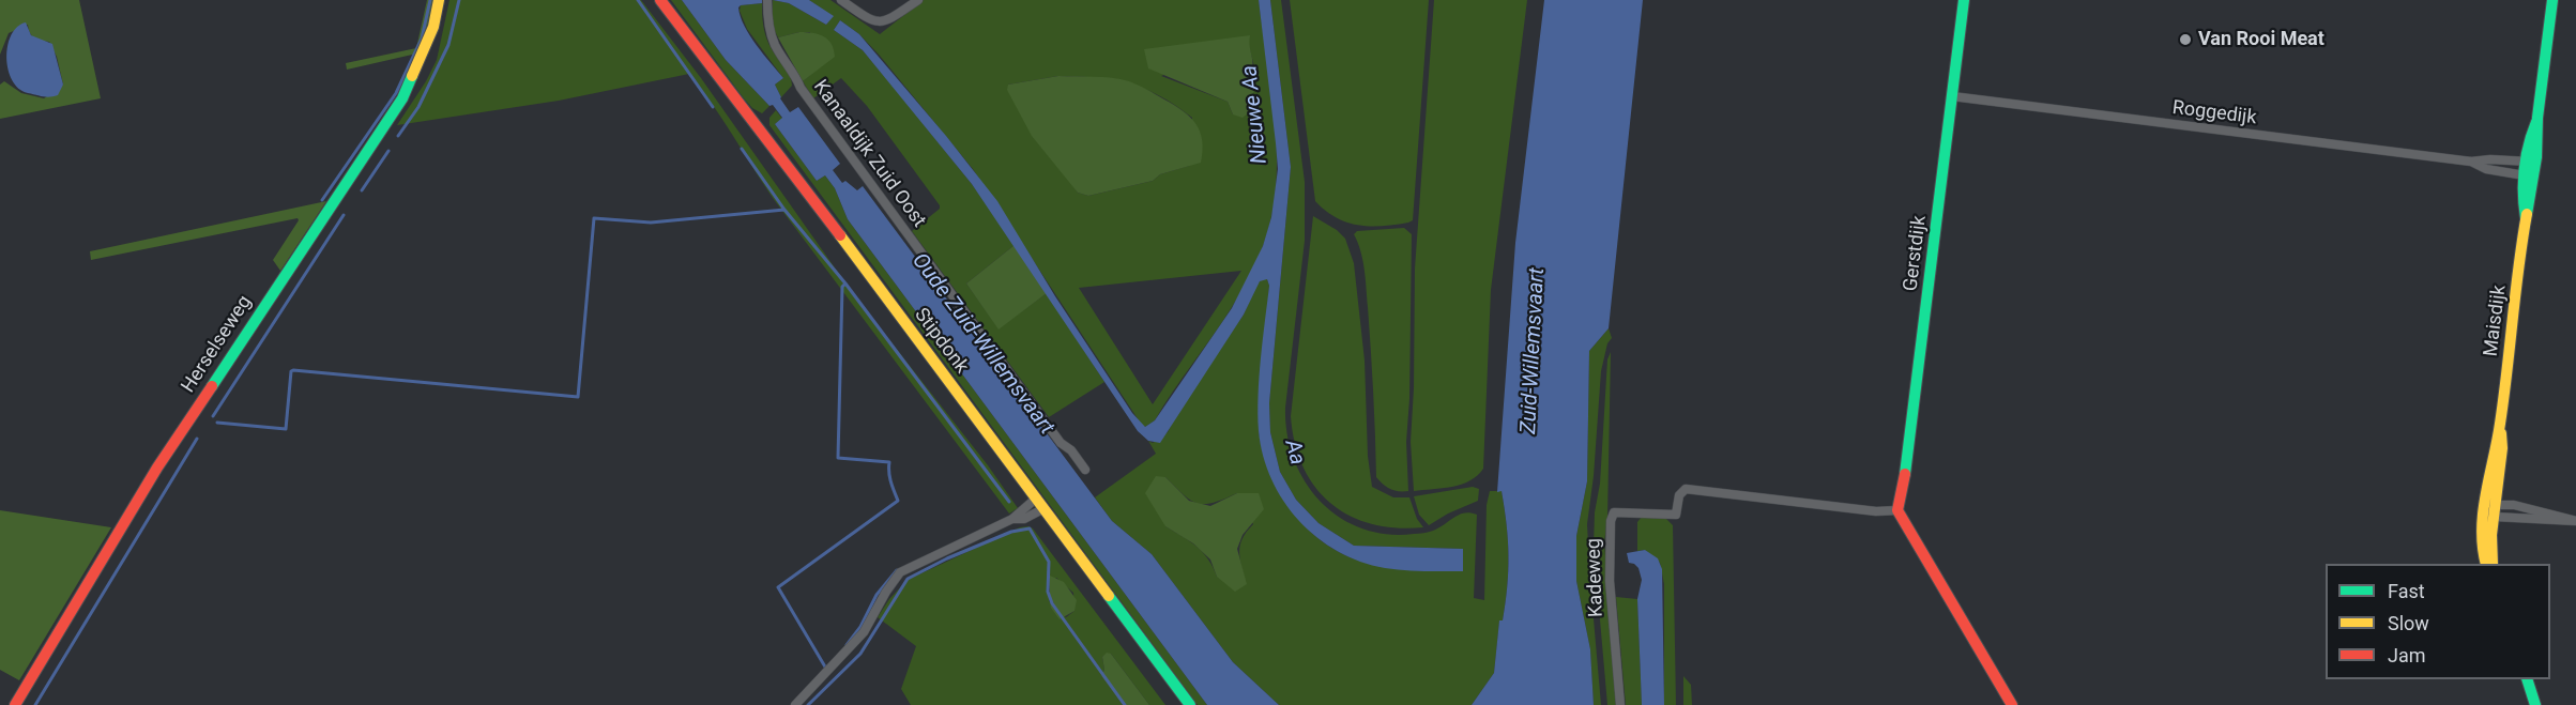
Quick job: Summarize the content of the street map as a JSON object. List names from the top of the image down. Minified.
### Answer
{"streets":{"street":["Roggedijk","Kanaaldijk Zuid Oost","Gerstdijk","Maisdijk","Stipdonk","Herselseweg","Kadeweg"]},"crossings":[["Roggedijk","Gerstdijk"],["Roggedijk","Maisdijk"],["Gerstdijk","Kadeweg"]],"water":["Nieuwe Aa","Oude Zuid-Willemsvaart","Zuid-Willemsvaart","Aa"],"places":["Van Rooi Meat"],"legend":["Fast","Slow","Jam"]}
